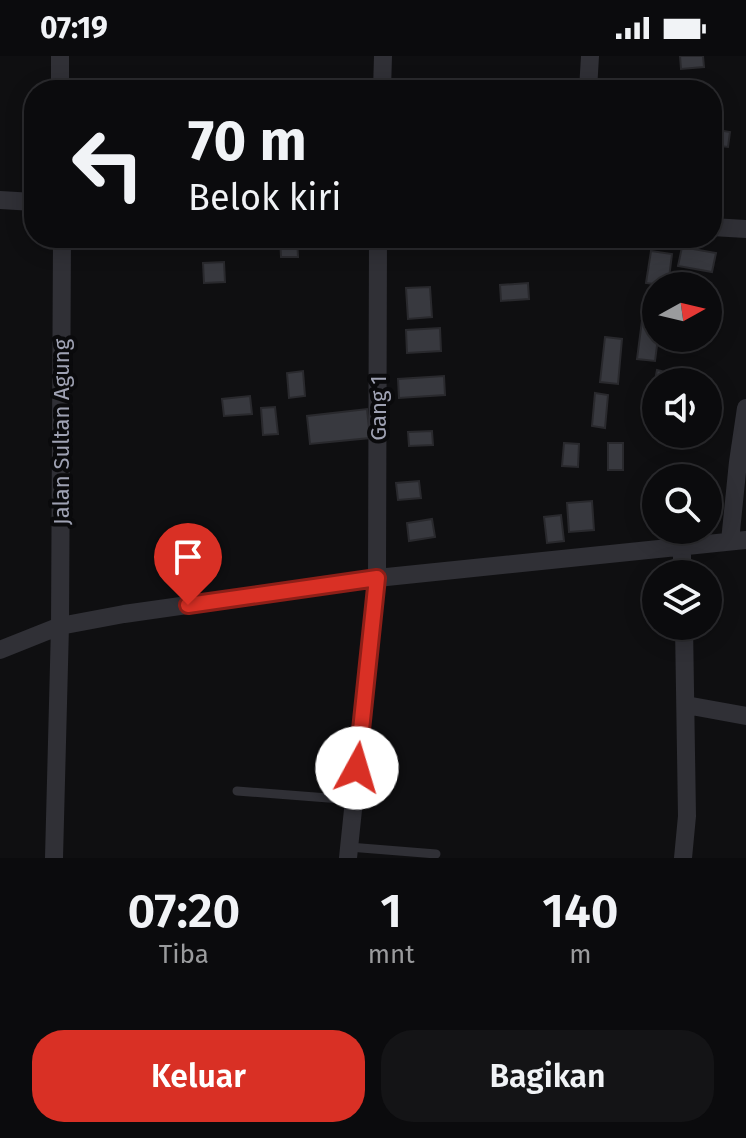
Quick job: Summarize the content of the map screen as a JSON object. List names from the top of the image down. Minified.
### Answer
{"streets":{"street":["Gang 1","Jalan Sultan Agung"]},"north":"right","page":{"status":"07:19","turn":["70 m","Belok kiri"],"eta":["07:20","Tiba","1","mnt","140","m"],"buttons":["Keluar","Bagikan"]}}
